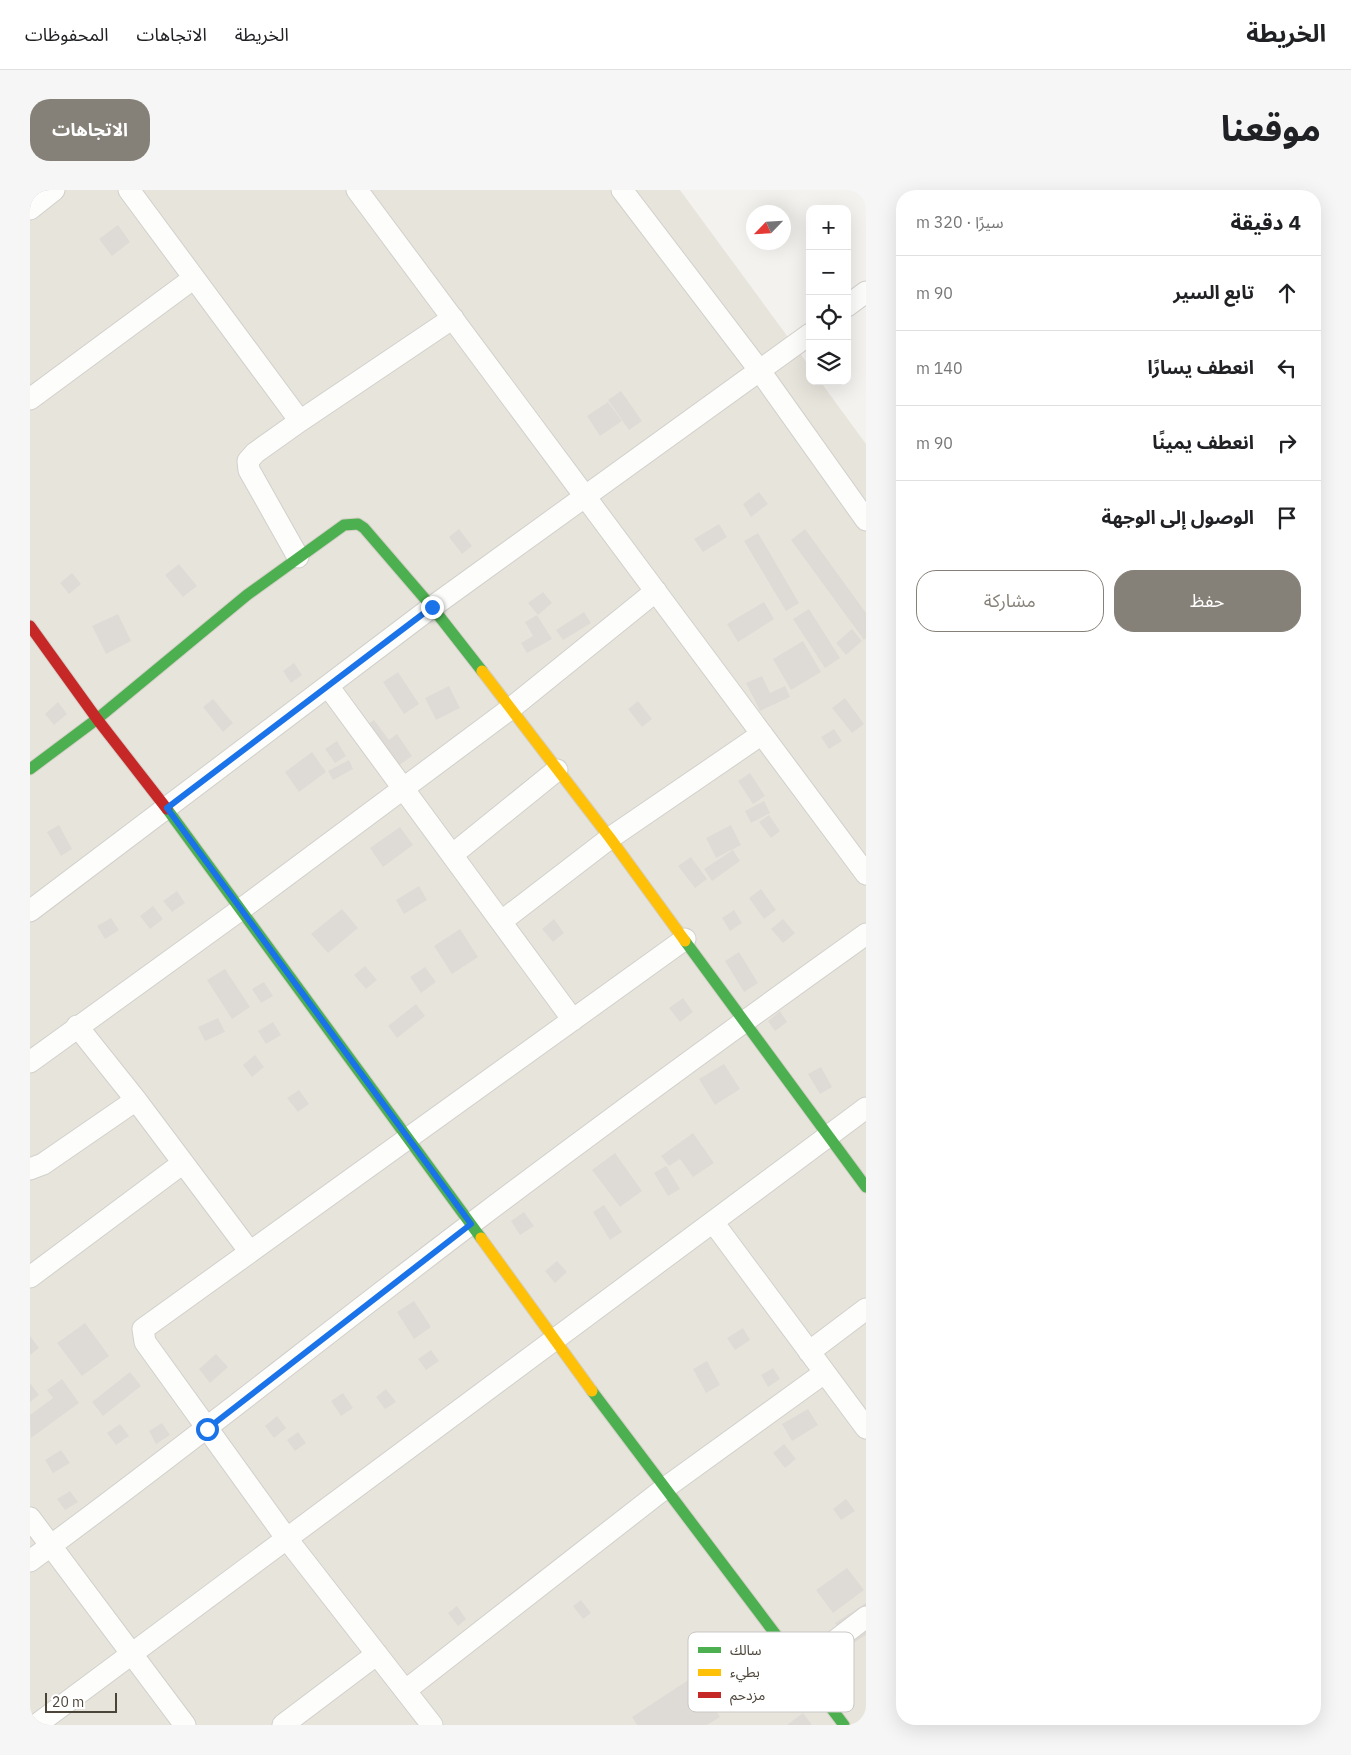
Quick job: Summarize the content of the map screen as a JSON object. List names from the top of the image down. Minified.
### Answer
{"legend":["سالك","بطيء","مزدحم"],"scale_bar":"20 m","north":"bottom left","page":{"header":"الخريطة","nav":["الخريطة","الاتجاهات","المحفوظات"],"title":"موقعنا","buttons":["الاتجاهات",["حفظ","مشاركة"]],"heading":["4 دقيقة","سيرًا · 320 m"],"map_buttons":["+","−"],"list":[["تابع السير","90 m"],["انعطف يسارًا","140 m"],["انعطف يمينًا","90 m"],"الوصول إلى الوجهة"],"scale":"20 m"}}
